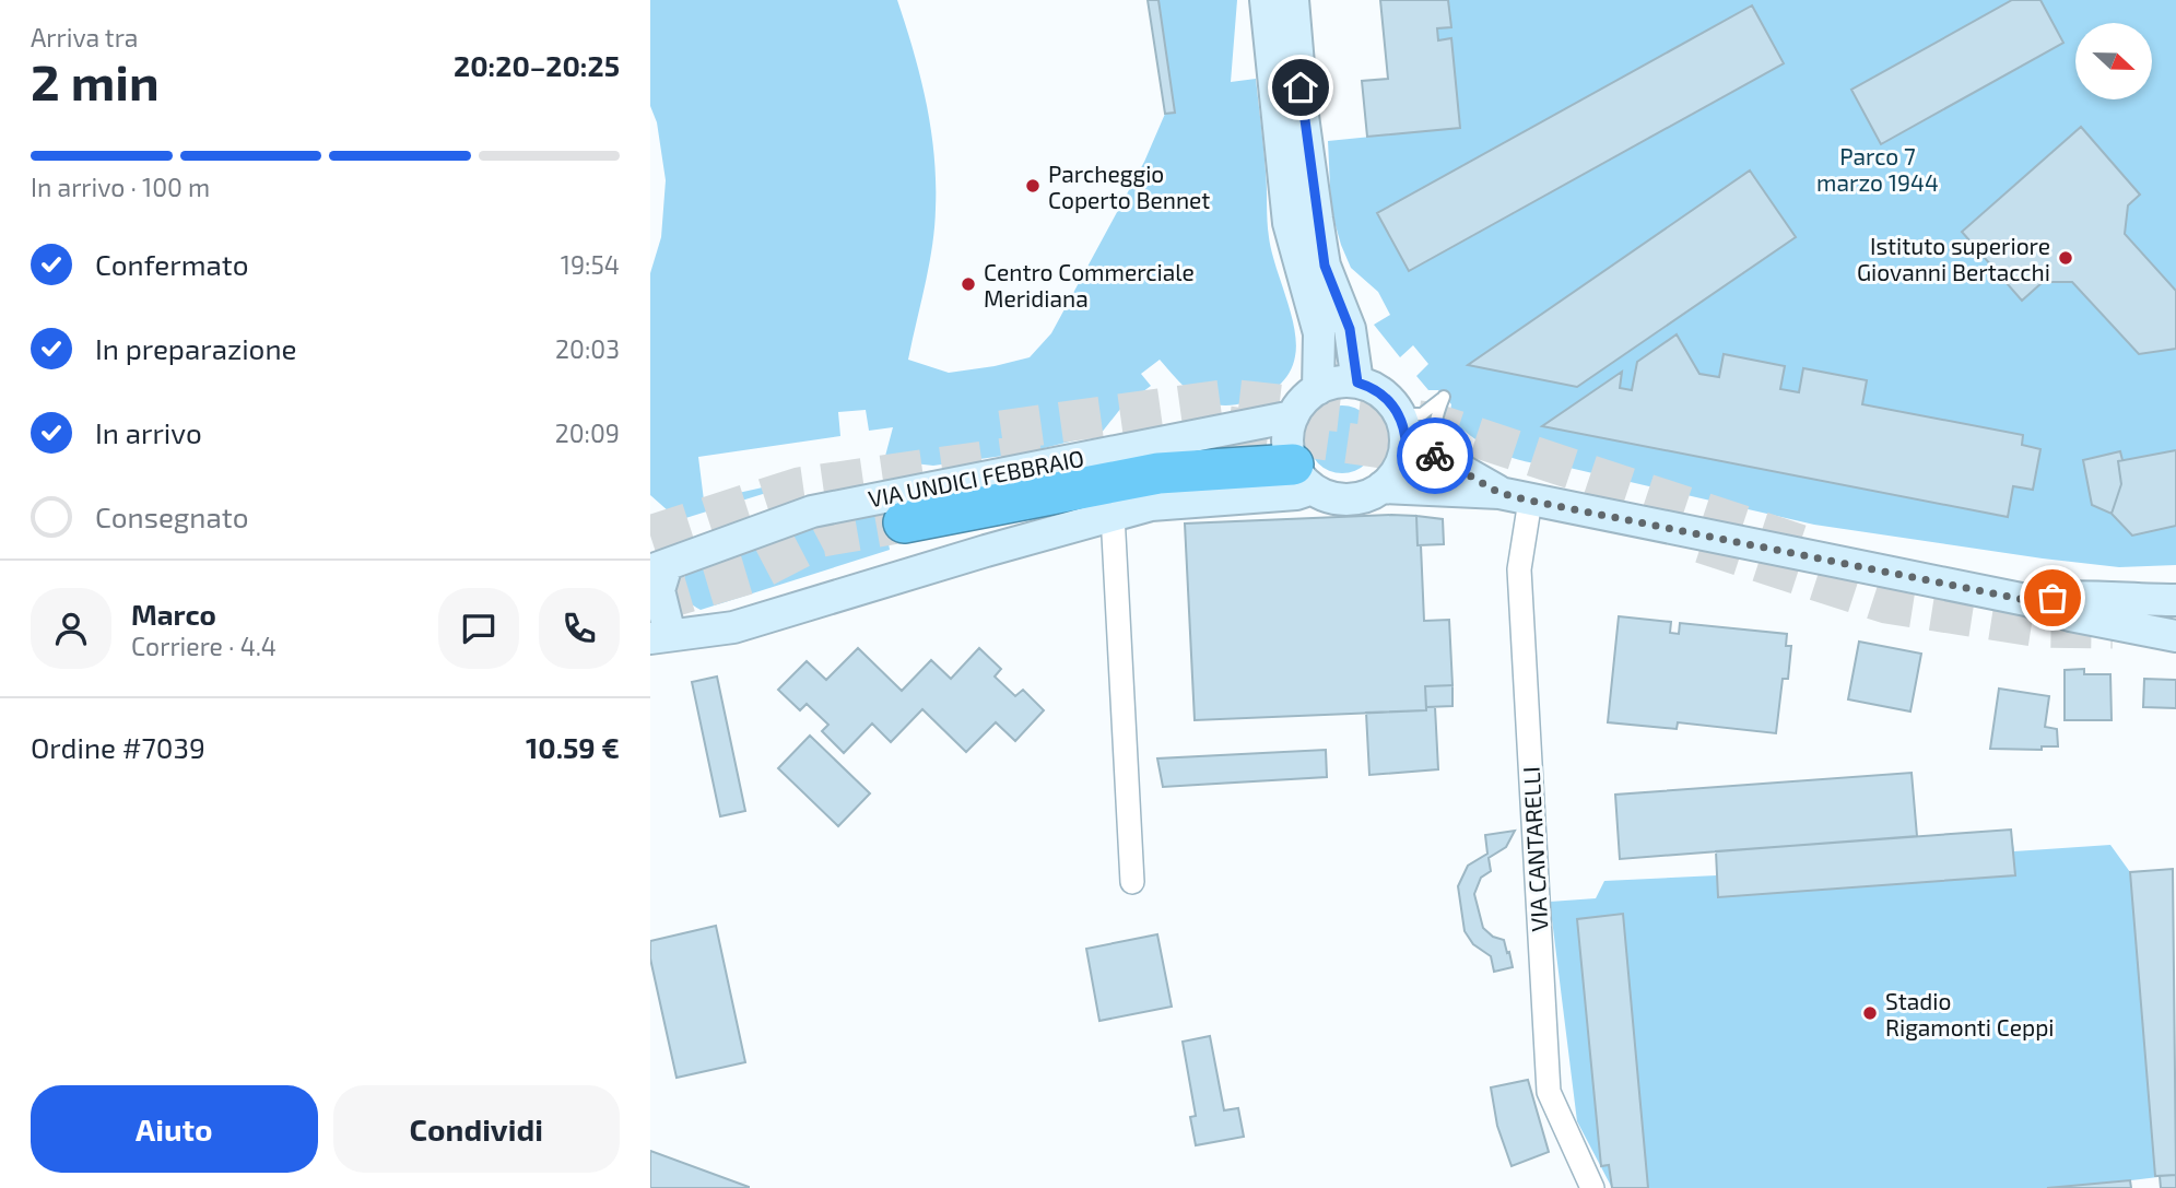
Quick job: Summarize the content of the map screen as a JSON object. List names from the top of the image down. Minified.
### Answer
{"streets":{"street":["VIA UNDICI FEBBRAIO","VIA CANTARELLI"]},"crossings":[["VIA UNDICI FEBBRAIO","VIA CANTARELLI"]],"parks":["Parco 7 marzo 1944"],"places":["Parcheggio Coperto Bennet","Istituto superiore Giovanni Bertacchi","Centro Commerciale Meridiana","Stadio Rigamonti Ceppi"],"north":"right","page":{"heading":["2 min","Arriva tra","20:20–20:25"],"panel":["Marco","Corriere · 4.4","Ordine #7039","10.59 €"],"bar":"In arrivo · 100 m","list":[["Confermato","19:54"],["In preparazione","20:03"],["In arrivo","20:09"],"Consegnato"],"buttons":["Aiuto","Condividi"]}}
